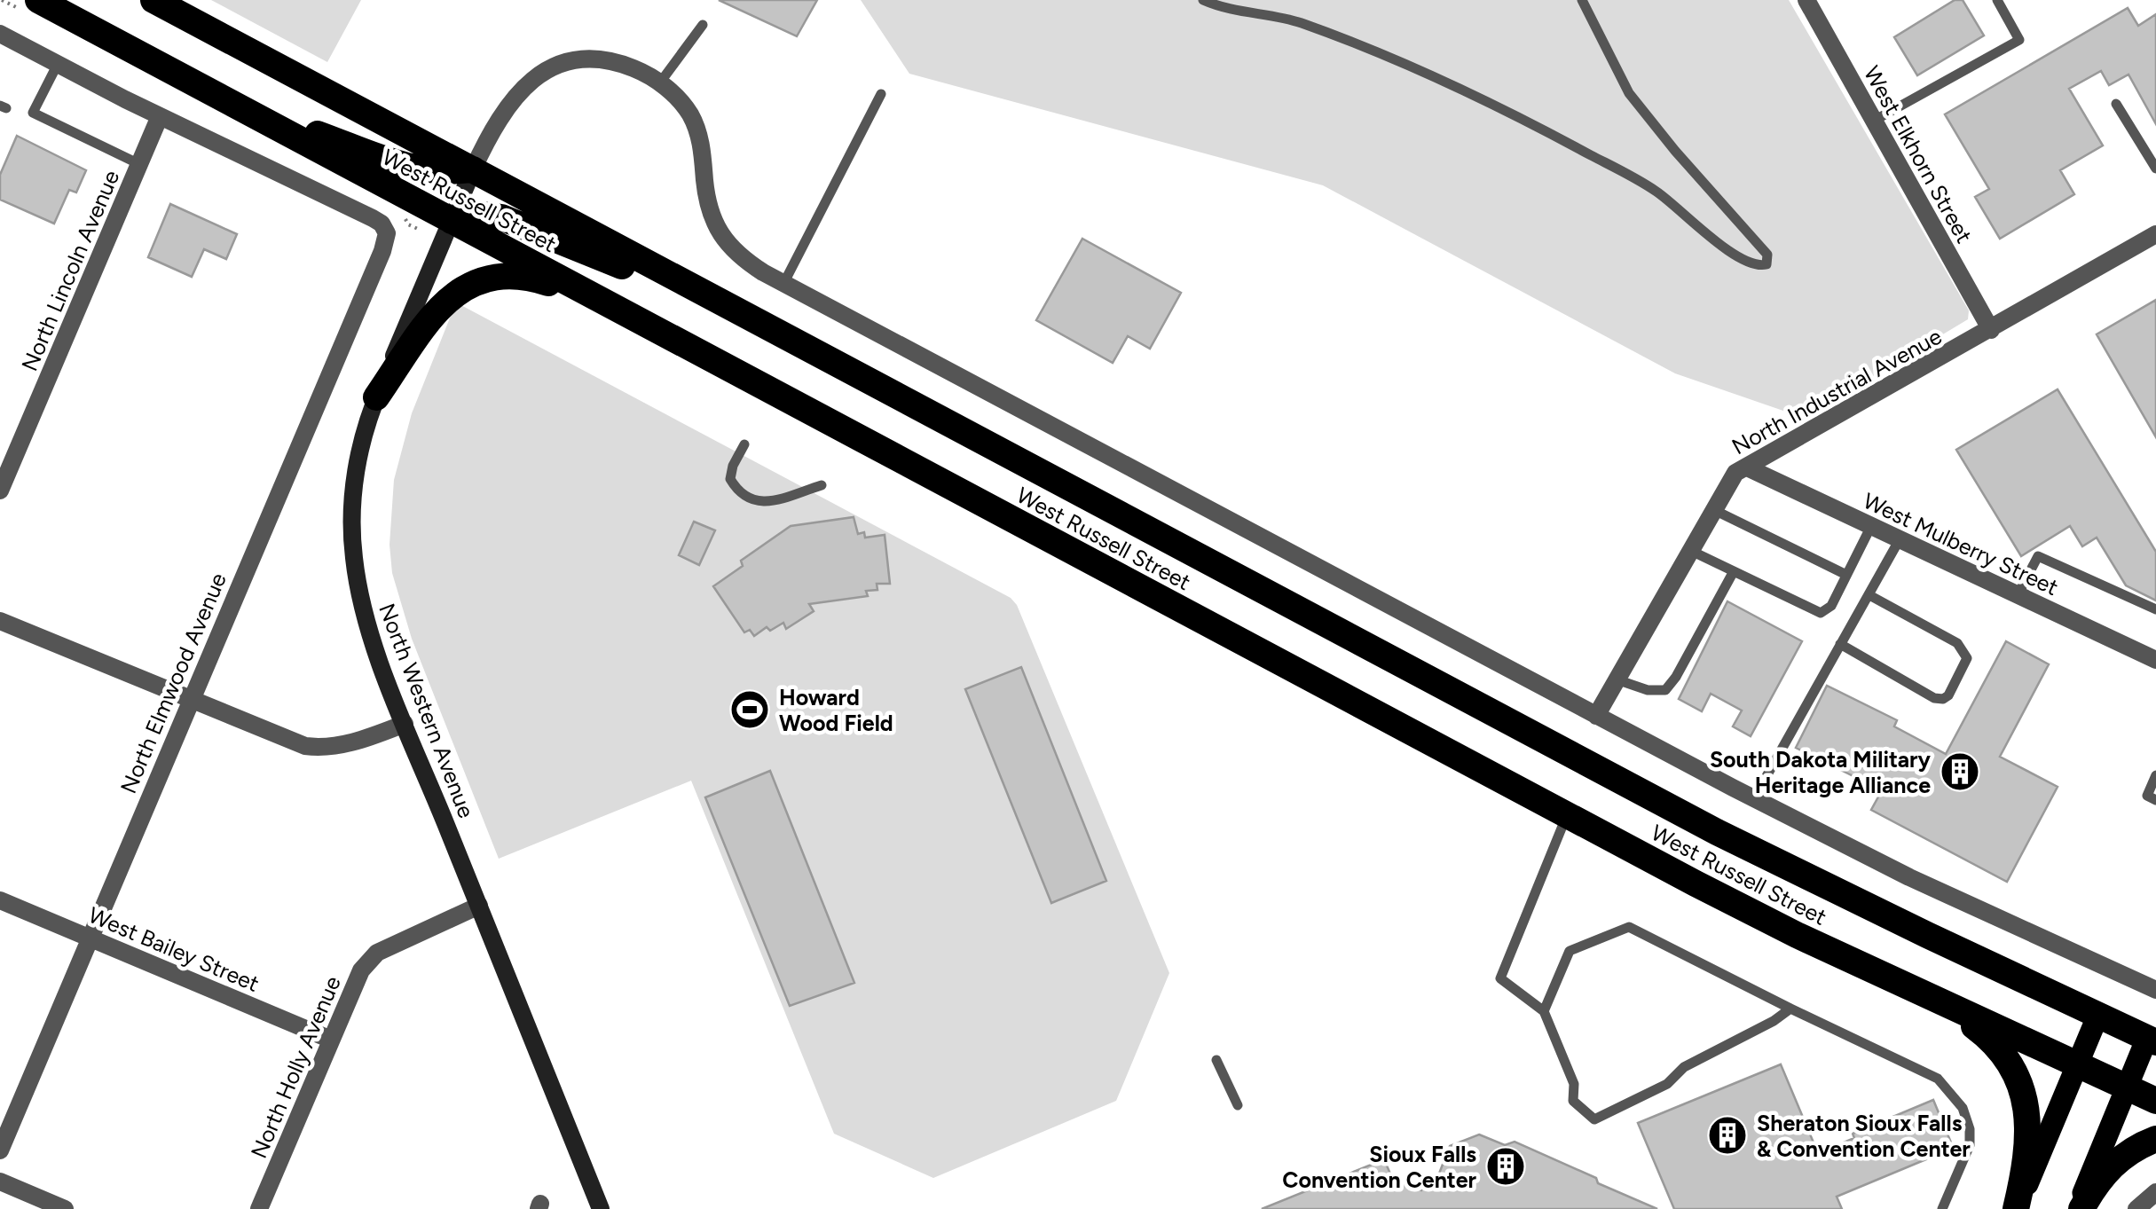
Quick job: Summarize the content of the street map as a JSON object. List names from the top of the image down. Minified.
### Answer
{"streets":{"highway":["West Russell Street"],"street":["West Elkhorn Street","North Lincoln Avenue","North Industrial Avenue","West Mulberry Street","North Elmwood Avenue","North Western Avenue","West Bailey Street","North Holly Avenue"]},"crossings":[["West Elkhorn Street","North Industrial Avenue"],["West Russell Street","North Industrial Avenue"],["West Russell Street","North Western Avenue"],["North Lincoln Avenue","North Elmwood Avenue"],["North Industrial Avenue","West Mulberry Street"],["North Elmwood Avenue","West Bailey Street"],["North Western Avenue","North Holly Avenue"],["West Bailey Street","North Holly Avenue"]],"places":{"sports":["Howard Wood Field"],"building":["South Dakota Military Heritage Alliance","Sheraton Sioux Falls & Convention Center","Sioux Falls Convention Center"]}}
